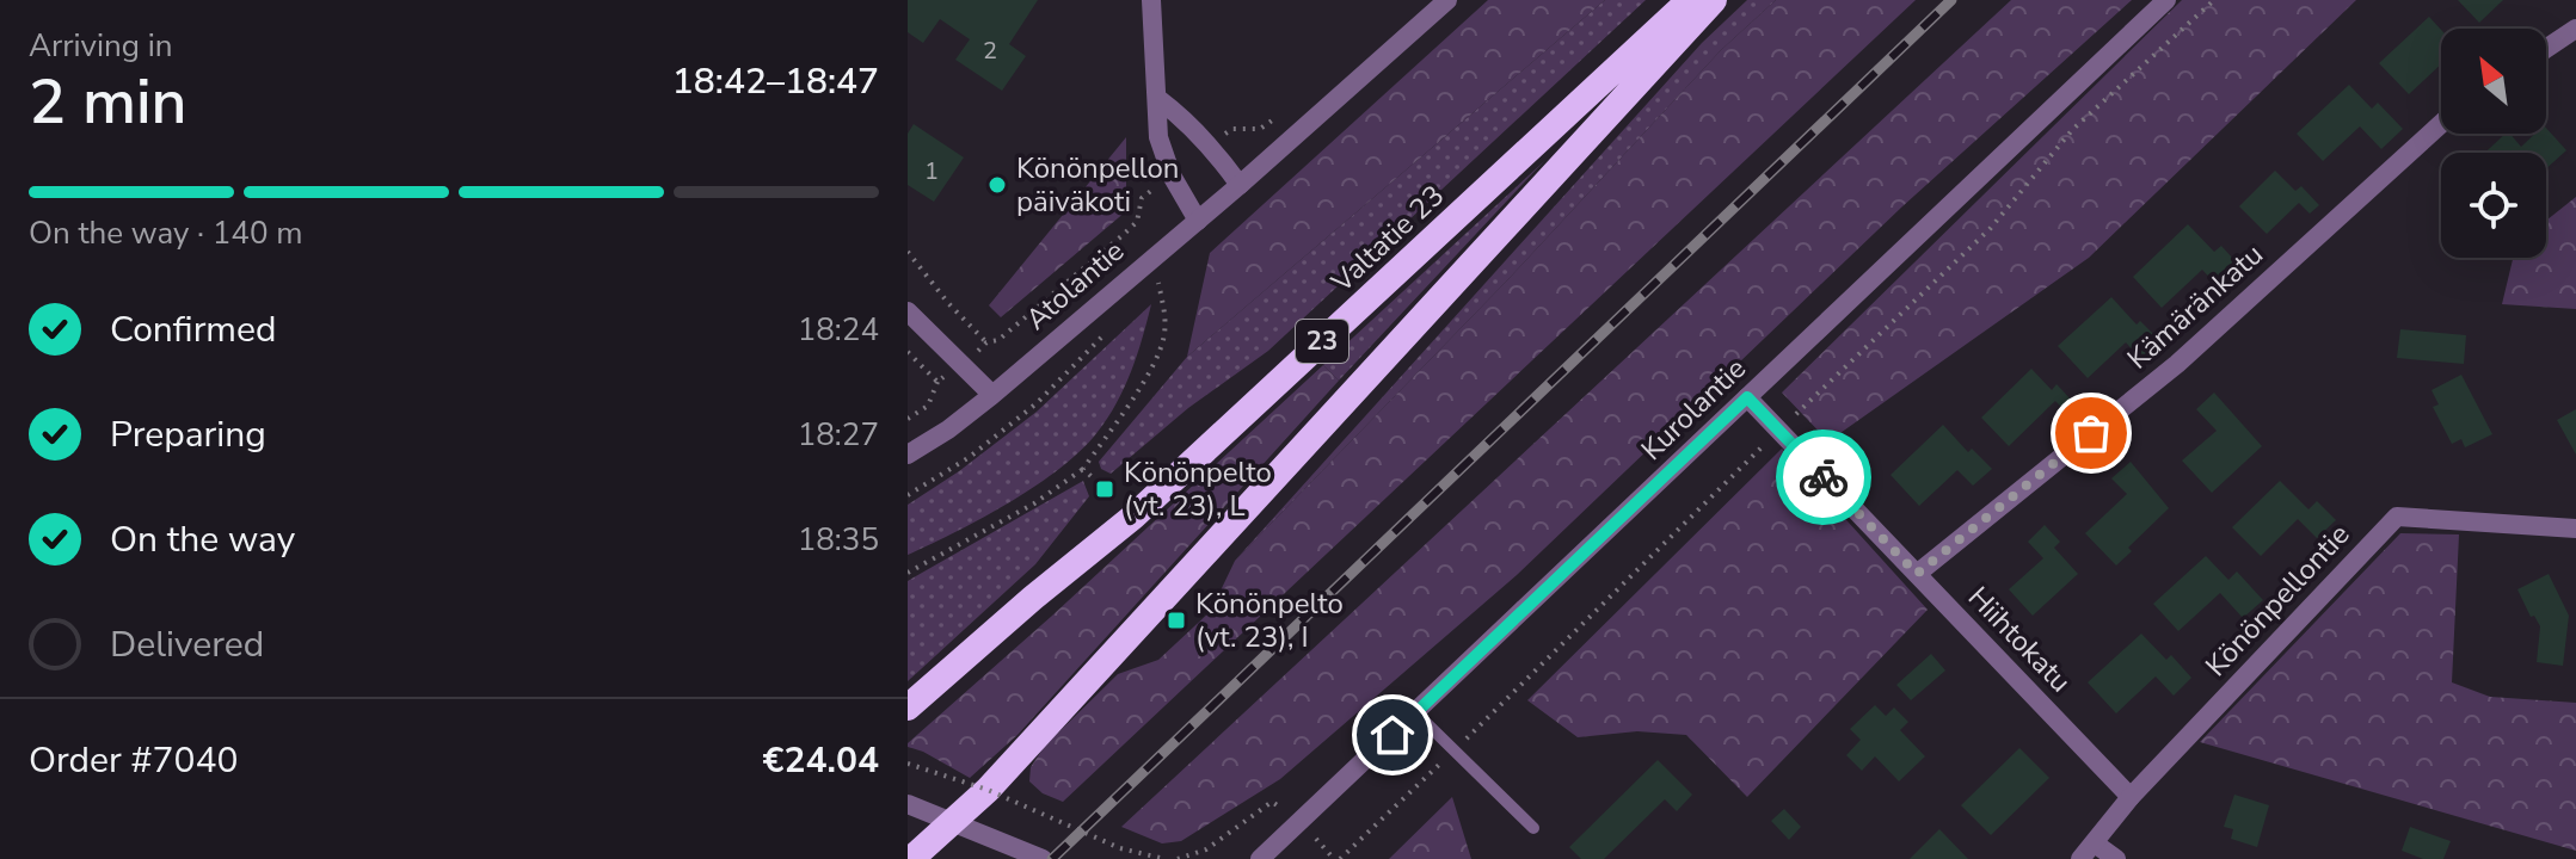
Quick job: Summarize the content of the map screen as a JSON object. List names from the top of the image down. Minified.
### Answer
{"streets":{"highway":["Valtatie 23","23"],"street":["Atolantie","Kämäränkatu","Kurolantie","Könönpellontie","Hiihtokatu"]},"crossings":[["Kämäränkatu","Hiihtokatu"],["Kurolantie","Hiihtokatu"],["Könönpellontie","Hiihtokatu"]],"places":{"other":["Könönpellon päiväkoti"],"transit":["Könönpelto (vt. 23), L","Könönpelto (vt. 23), I"]},"house_numbers":["2","1"],"north":"top left","page":{"heading":["2 min","Arriving in","18:42–18:47"],"panel":["Order #7040","€24.04"],"bar":"On the way · 140 m","list":[["Confirmed","18:24"],["Preparing","18:27"],["On the way","18:35"],"Delivered"]}}
